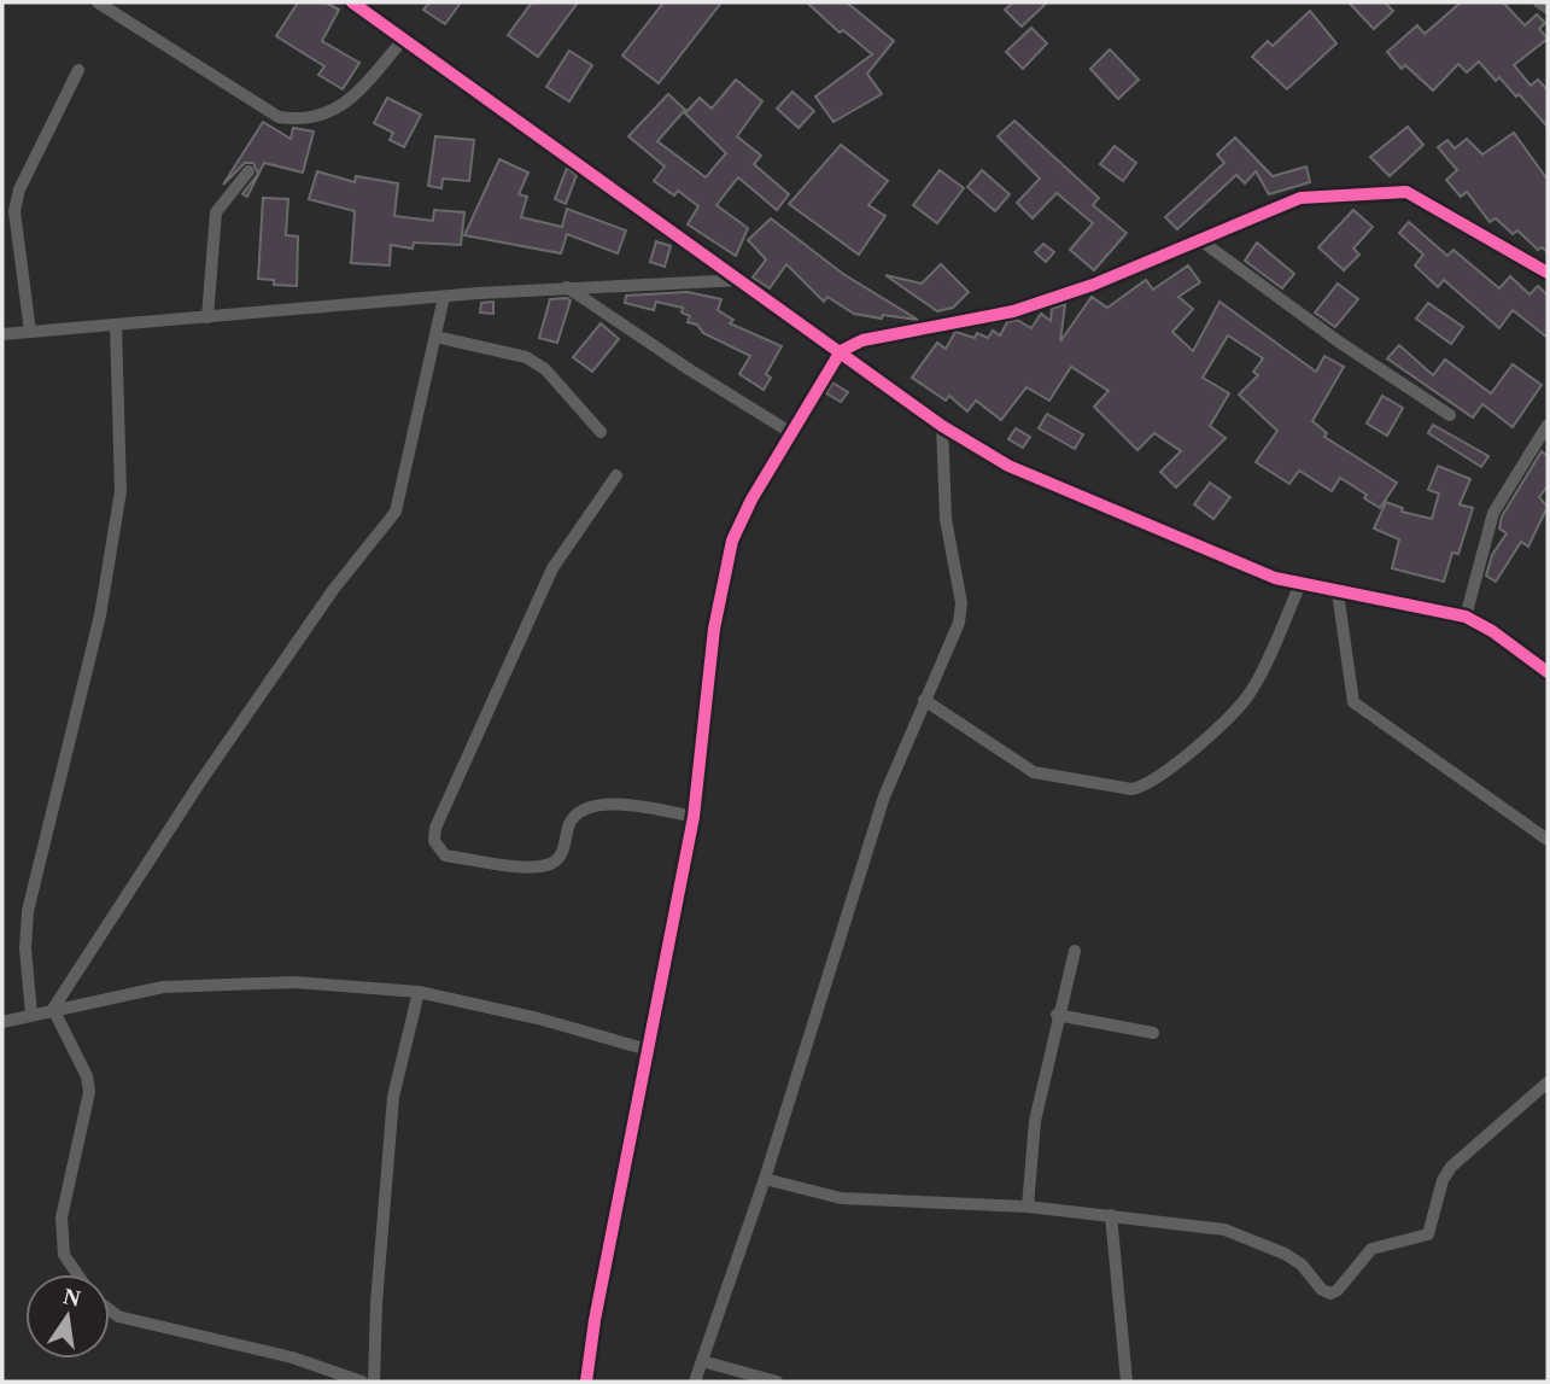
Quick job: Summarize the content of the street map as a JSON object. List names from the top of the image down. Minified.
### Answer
{"north":"top"}
